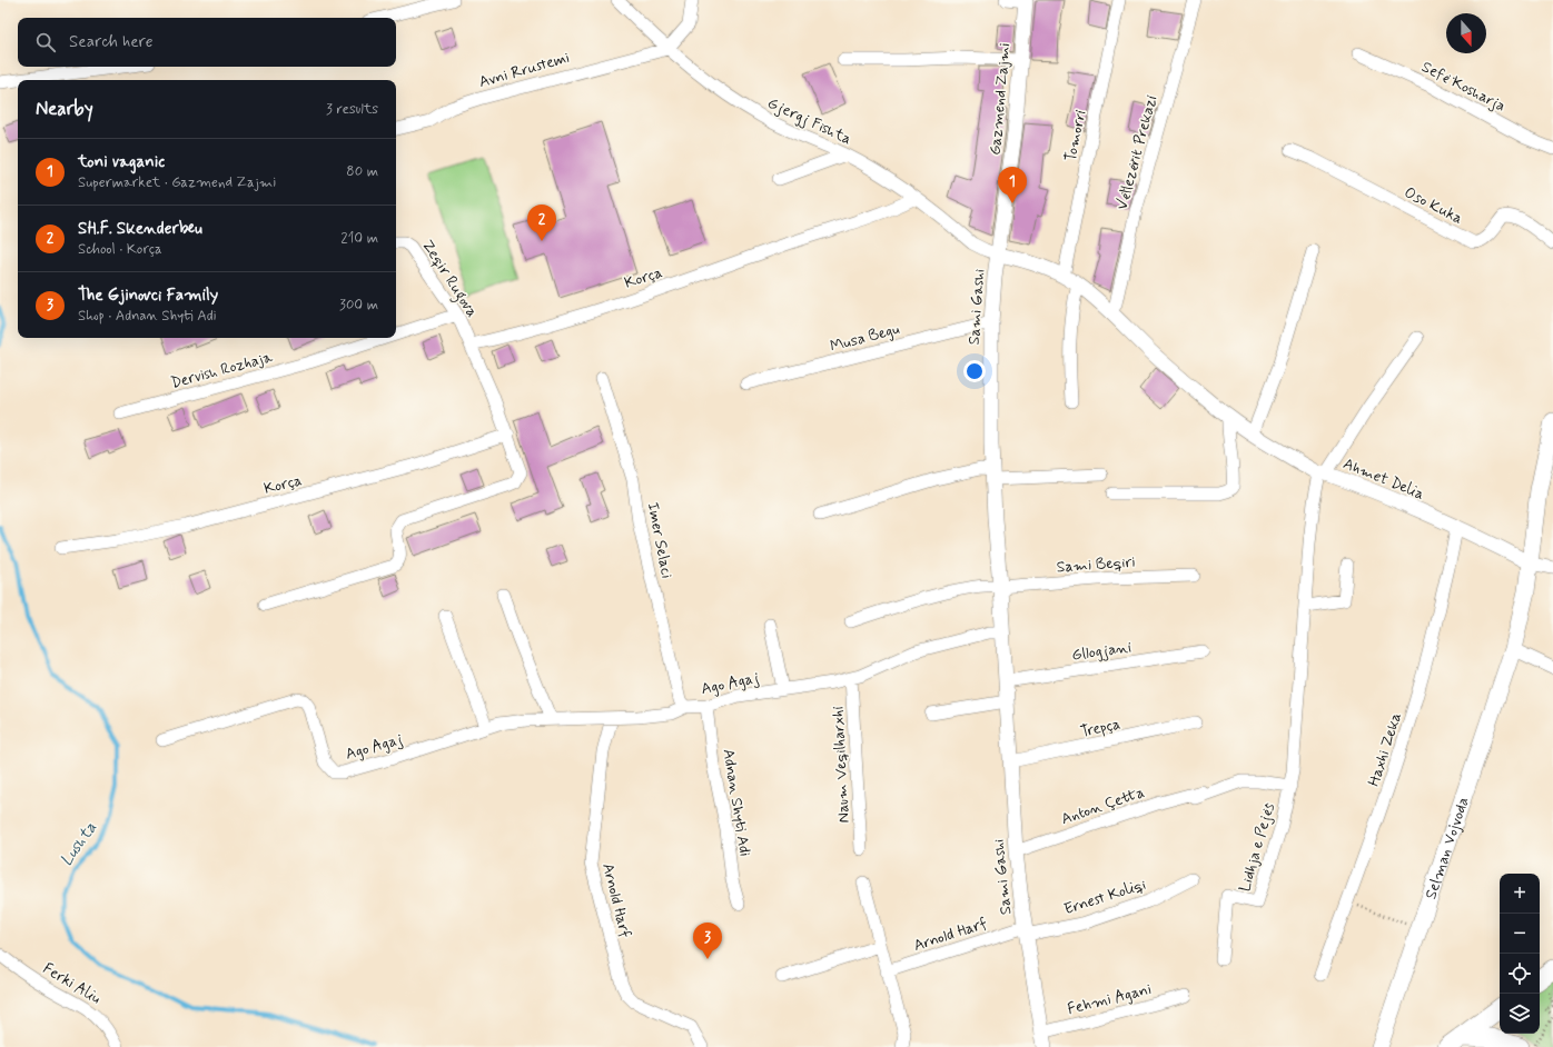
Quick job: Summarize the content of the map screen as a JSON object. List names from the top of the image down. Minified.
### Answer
{"streets":{"main road":["Selman Vojvoda"],"street":["Avni Rrustemi","Sefë Kosharja","Gazmend Zajmi","Gjergj Fishta","Tomorri","Vëllezërit Prekazi","Oso Kuka","Korça","Zeqir Rugova","Sami Gashi","Musa Begu","Dervish Rozhaja","Ahmet Delia","Imer Selaci","Sami Beqiri","Gllogjani","Ago Agaj","Trepça","Haxhi Zeka","Naum Veqilharxhi","Adnan Shyti Adi","Anton Çetta","Lidhja e Pejës","Ernest Koliqi","Arnold Harf","Ferki Aliu","Fehmi Agani"]},"crossings":[["Avni Rrustemi","Gjergj Fishta"],["Gazmend Zajmi","Gjergj Fishta"],["Gazmend Zajmi","Sami Gashi"],["Gazmend Zajmi","Ahmet Delia"],["Gjergj Fishta","Korça"],["Gjergj Fishta","Sami Gashi"],["Gjergj Fishta","Ahmet Delia"],["Tomorri","Ahmet Delia"],["Vëllezërit Prekazi","Ahmet Delia"],["Korça","Zeqir Rugova"],["Zeqir Rugova","Dervish Rozhaja"],["Sami Gashi","Musa Begu"],["Sami Gashi","Ahmet Delia"],["Sami Gashi","Sami Beqiri"],["Sami Gashi","Gllogjani"],["Sami Gashi","Ago Agaj"],["Sami Gashi","Trepça"],["Sami Gashi","Anton Çetta"],["Sami Gashi","Ernest Koliqi"],["Sami Gashi","Arnold Harf"],["Sami Gashi","Fehmi Agani"],["Ahmet Delia","Haxhi Zeka"],["Ahmet Delia","Lidhja e Pejës"],["Ahmet Delia","Selman Vojvoda"],["Imer Selaci","Ago Agaj"],["Ago Agaj","Naum Veqilharxhi"],["Ago Agaj","Adnan Shyti Adi"],["Ago Agaj","Arnold Harf"],["Anton Çetta","Lidhja e Pejës"],["Ernest Koliqi","Arnold Harf"]],"water":["Lushta"],"north":"bottom","page":{"search":"Search here","heading":["Nearby","3 results"],"list":[{"mark":"1","name":"toni vaganic","note":"Supermarket · Gazmend Zajmi","value":"80 m"},{"mark":"2","name":"SH.F. Skenderbeu","note":"School · Korça","value":"210 m"},{"mark":"3","name":"The Gjinovci Family","note":"Shop · Adnan Shyti Adi","value":"300 m"}],"pins":["1","2","3"],"map_buttons":["+","−"]}}
